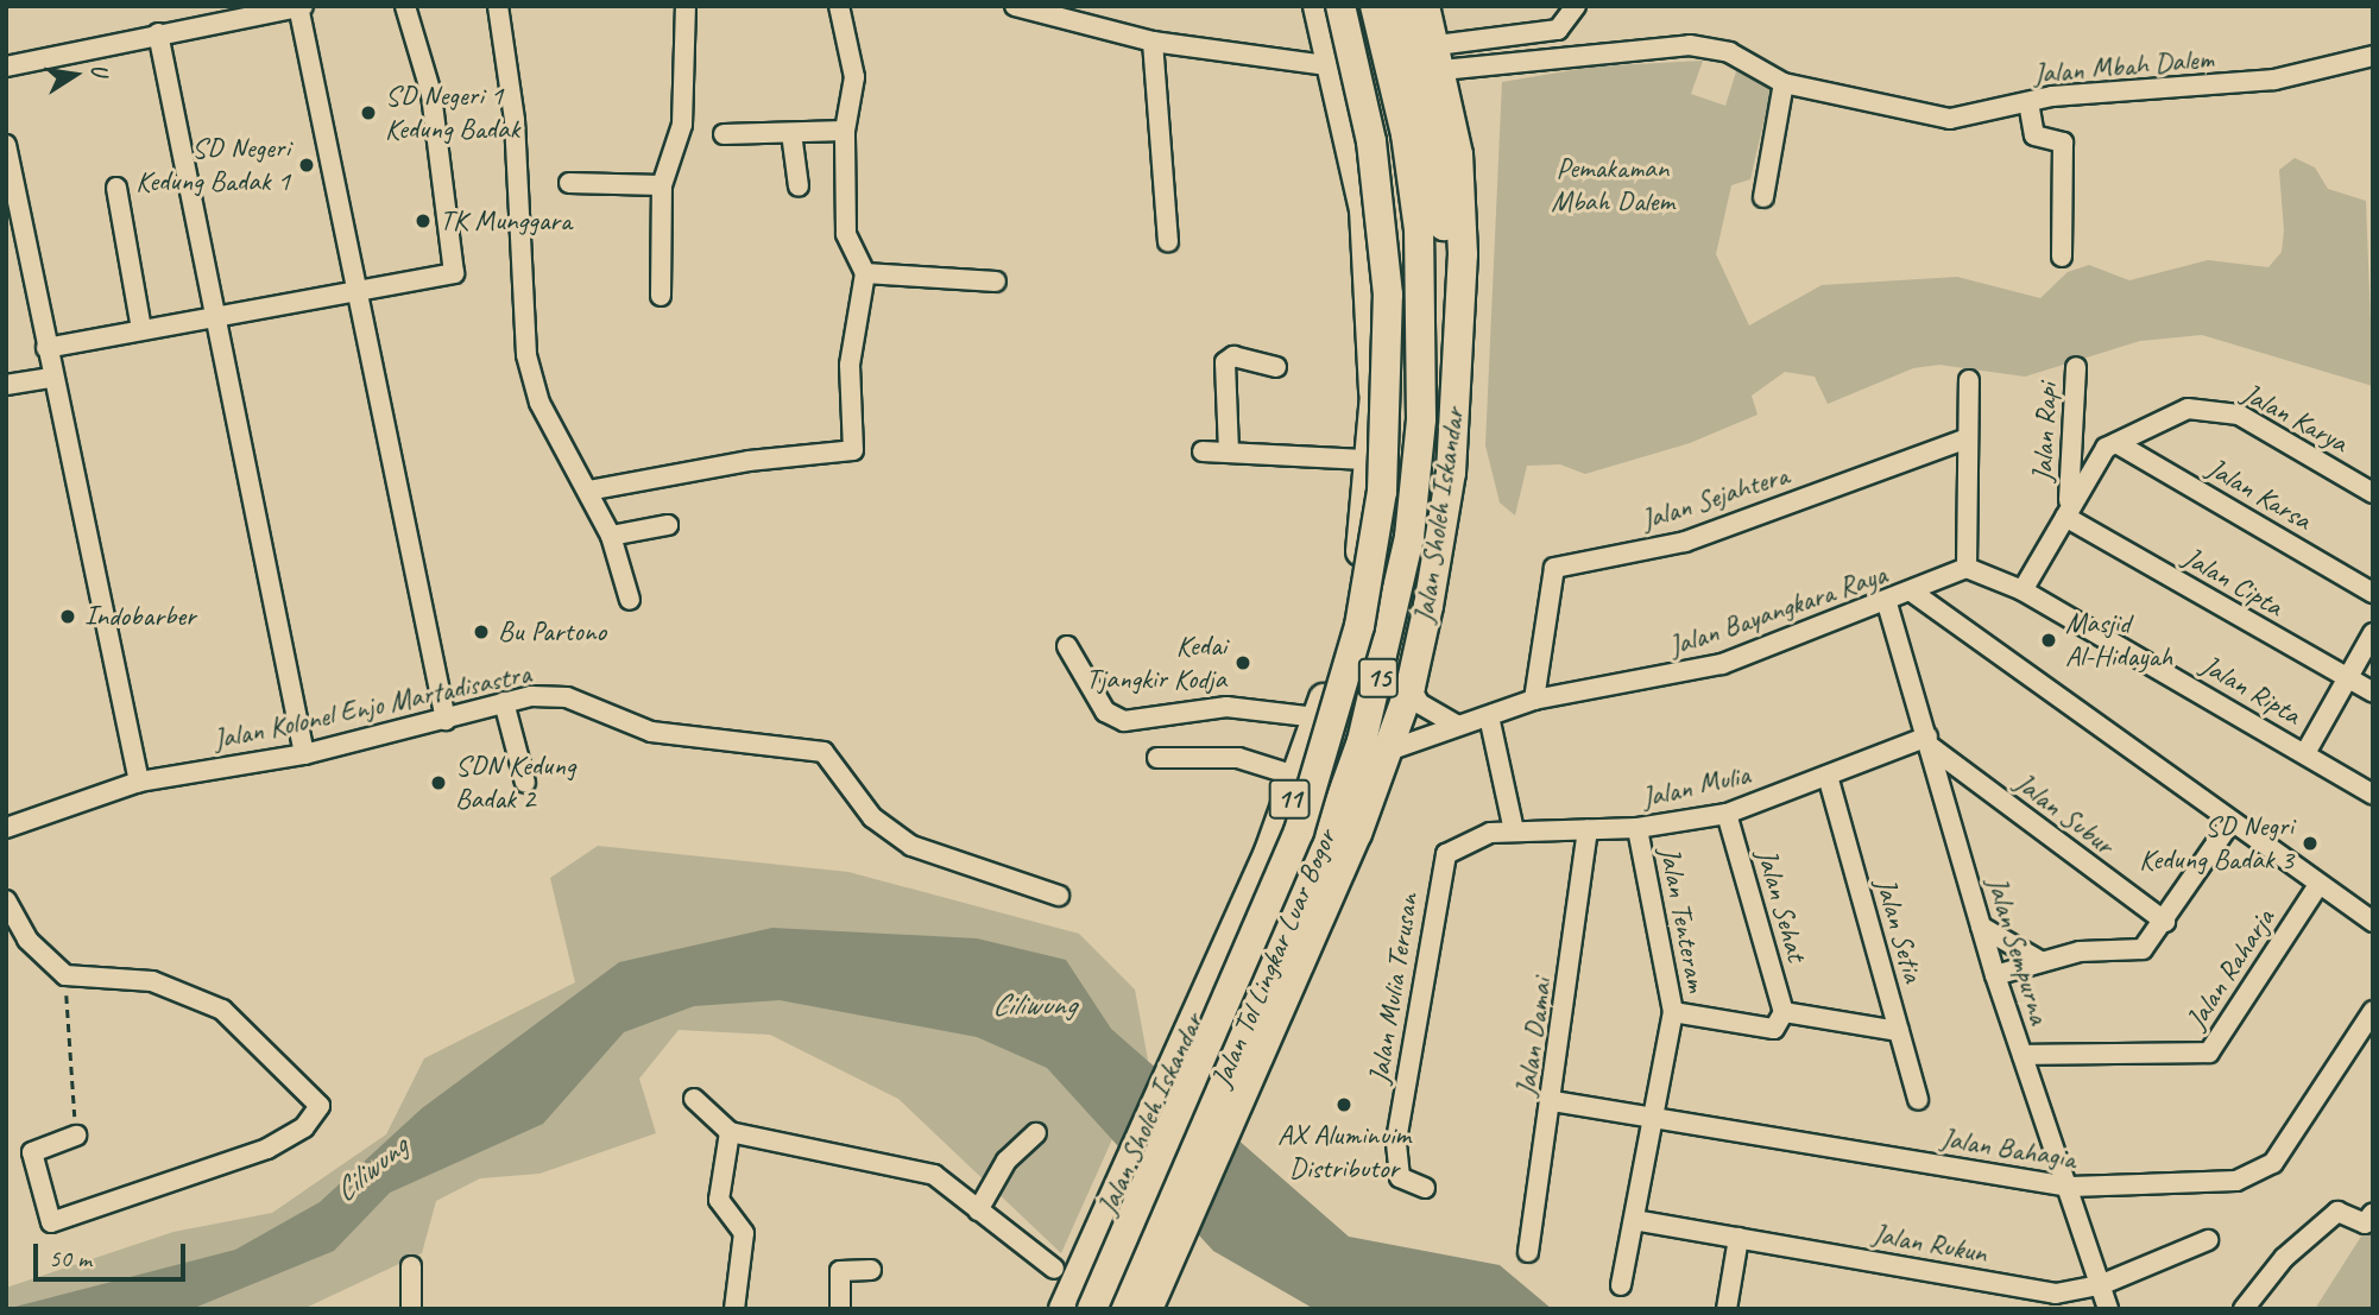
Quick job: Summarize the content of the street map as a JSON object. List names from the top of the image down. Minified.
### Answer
{"streets":{"highway":["Jalan Sholeh Iskandar","15","11","Jalan Tol Lingkar Luar Bogor"],"street":["Jalan Mbah Dalem","Jalan Karya","Jalan Rapi","Jalan Karsa","Jalan Sejahtera","Jalan Cipta","Jalan Bayangkara Raya","Jalan Ripta","Jalan Kolonel Enjo Martadisastra","Jalan Mulia","Jalan Subur","Jalan Sehat","Jalan Tenteram","Jalan Setia","Jalan Sempurna","Jalan Raharja","Jalan Mulia Terusan","Jalan Damai","Jalan Bahagia","Jalan Rukun"]},"crossings":[["Jalan Karya","Jalan Karsa"],["Jalan Rapi","Jalan Cipta"],["Jalan Sejahtera","Jalan Bayangkara Raya"],["Jalan Sholeh Iskandar","Jalan Bayangkara Raya"],["Jalan Sholeh Iskandar","11"],["Jalan Bayangkara Raya","Jalan Ripta"],["Jalan Bayangkara Raya","Jalan Sempurna"],["Jalan Mulia","Jalan Subur"],["Jalan Mulia","Jalan Sehat"],["Jalan Mulia","Jalan Tenteram"],["Jalan Mulia","Jalan Setia"],["Jalan Mulia","Jalan Sempurna"],["Jalan Mulia","Jalan Mulia Terusan"],["Jalan Mulia","Jalan Damai"],["11","Jalan Tol Lingkar Luar Bogor"],["Jalan Subur","Jalan Sempurna"],["Jalan Tenteram","Jalan Bahagia"],["Jalan Tenteram","Jalan Rukun"],["Jalan Sempurna","Jalan Raharja"],["Jalan Sempurna","Jalan Bahagia"],["Jalan Sempurna","Jalan Rukun"],["Jalan Damai","Jalan Bahagia"]],"water":["Ciliwung"],"parks":["Pemakaman Mbah Dalem"],"places":["SD Negeri 1 Kedung Badak","SD Negeri Kedung Badak 1","TK Munggara","Indobarber","Bu Partono","Masjid Al-Hidayah","Kedai Tjangkir Kodja","SDN Kedung Badak 2","SD Negri Kedung Badak 3","AX Aluminuim Distributor"],"scale_bar":"50 m","north":"right"}
